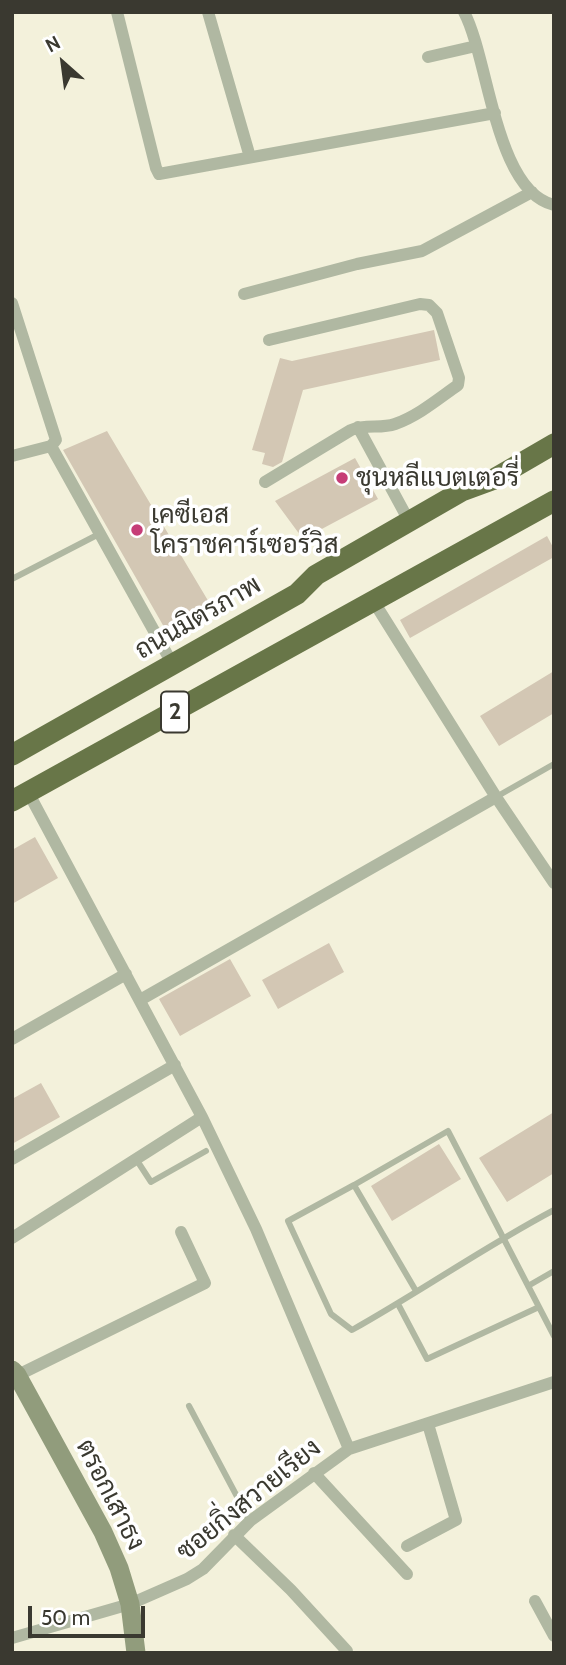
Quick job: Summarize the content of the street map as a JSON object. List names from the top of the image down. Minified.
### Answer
{"streets":{"highway":["ถนนมิตรภาพ","2"],"street":["ตรอกเสาธง","ซอยกิ่งสวายเรียง"]},"crossings":[["ตรอกเสาธง","ซอยกิ่งสวายเรียง"]],"places":["ชุนหลีแบตเตอรี่","เคซีเอส โคราชคาร์เซอร์วิส"],"scale_bar":"50 m","north":"top left"}
